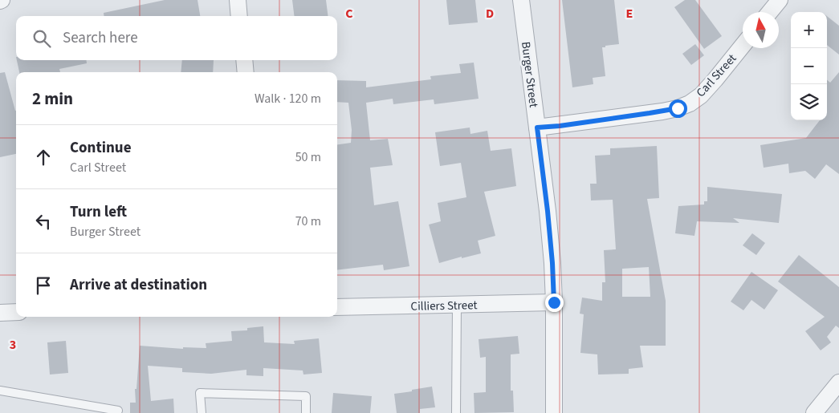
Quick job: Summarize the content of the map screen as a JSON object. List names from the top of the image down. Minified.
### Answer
{"streets":{"street":["Burger Street","Carl Street","Cilliers Street"]},"crossings":[["Burger Street","Carl Street"],["Burger Street","Cilliers Street"]],"north":"top","page":{"map_buttons":["+","−"],"search":"Search here","heading":["2 min","Walk · 120 m"],"list":[["Continue","Carl Street","50 m"],["Turn left","Burger Street","70 m"],"Arrive at destination"]},"grid":{"columns":["C","D","E"],"rows":["3"]}}
